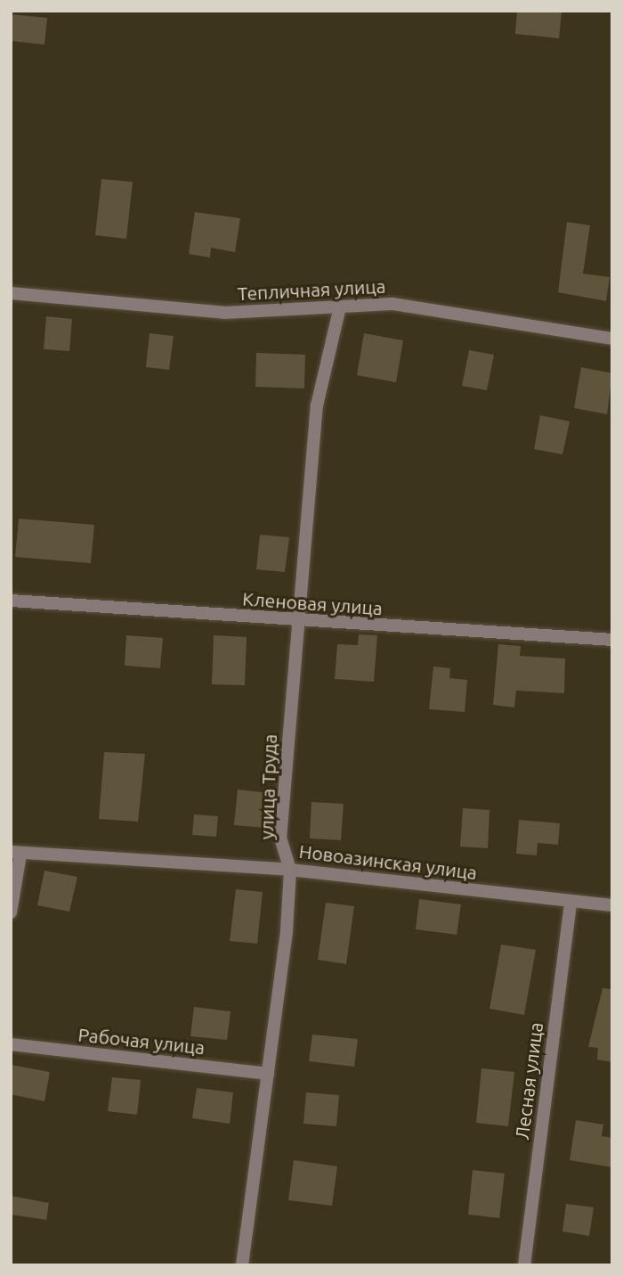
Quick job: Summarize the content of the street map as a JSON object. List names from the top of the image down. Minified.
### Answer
{"streets":{"street":["Тепличная улица","Кленовая улица","улица Труда","Новоазинская улица","Рабочая улица","Лесная улица"]},"crossings":[["Тепличная улица","улица Труда"],["Кленовая улица","улица Труда"],["улица Труда","Новоазинская улица"],["улица Труда","Рабочая улица"],["Новоазинская улица","Лесная улица"]]}
